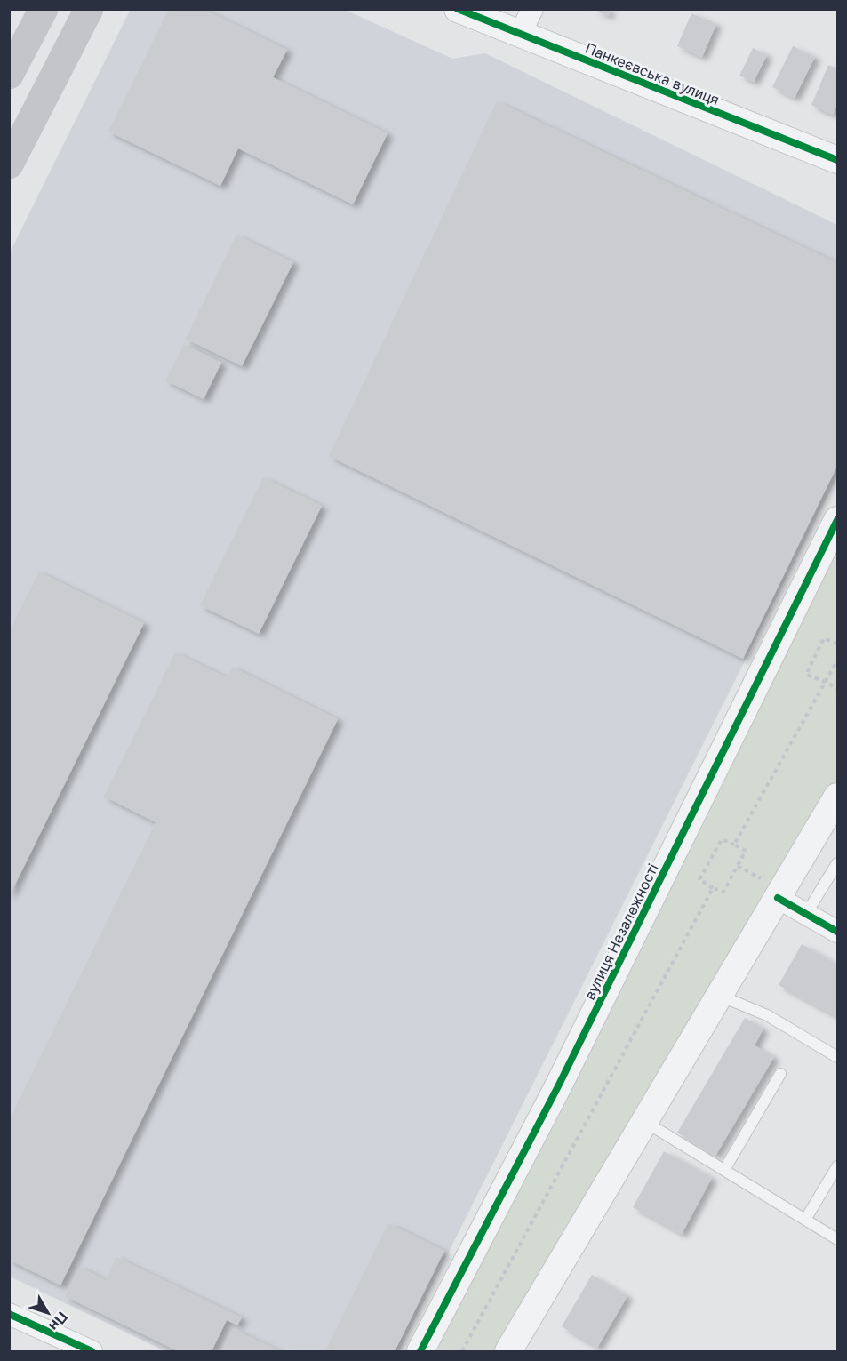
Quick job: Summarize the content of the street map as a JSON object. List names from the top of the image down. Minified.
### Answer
{"streets":{"street":["Панкеєвська вулиця","вулиця Незалежності"]},"north":"bottom right"}
